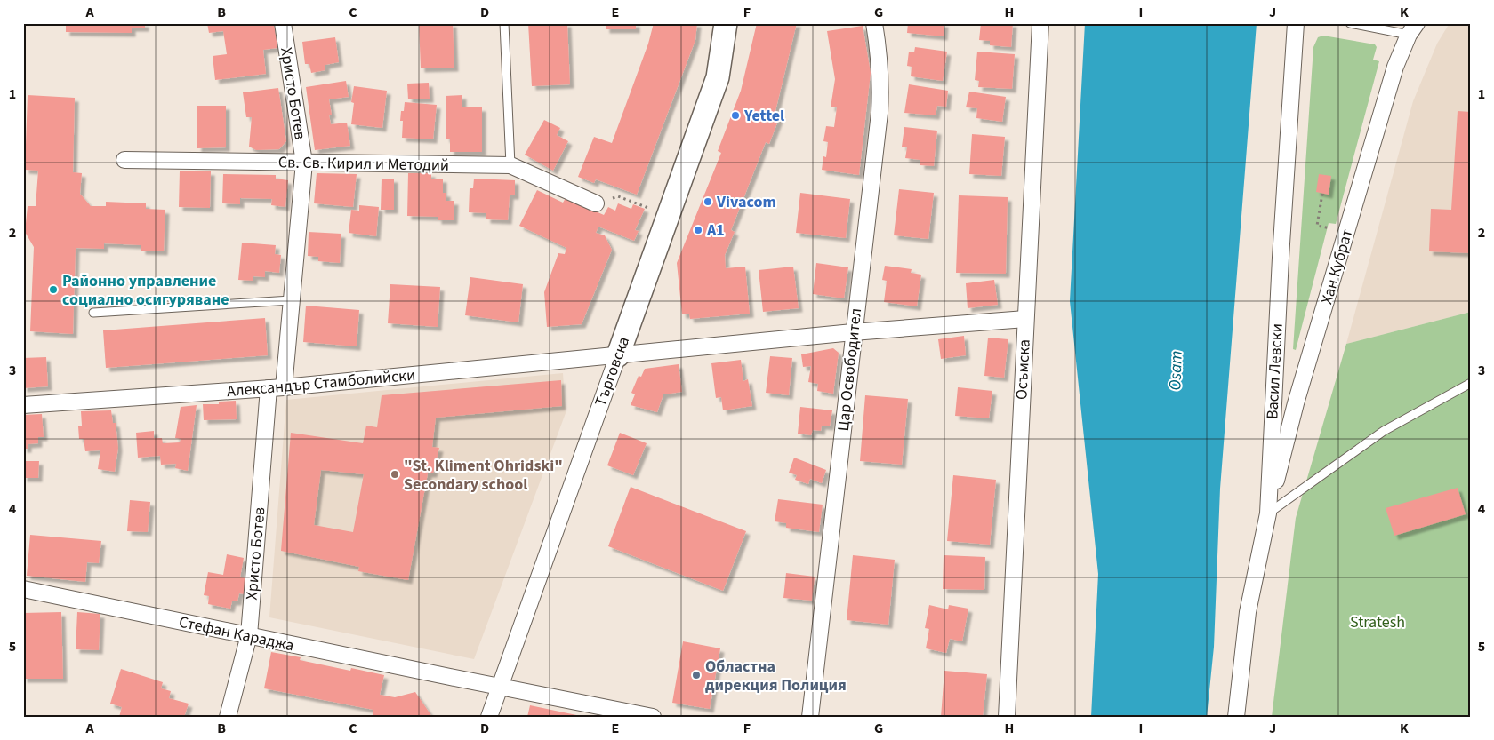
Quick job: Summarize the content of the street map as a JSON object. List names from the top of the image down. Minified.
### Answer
{"streets":{"street":["Христо Ботев","Св. Св. Кирил и Методий","Хан Кубрат","Цар Освободител","Осъмска","Търговска","Васил Левски","Александър Стамболийски","Стефан Караджа"]},"crossings":[["Христо Ботев","Св. Св. Кирил и Методий"],["Христо Ботев","Александър Стамболийски"],["Христо Ботев","Стефан Караджа"],["Хан Кубрат","Васил Левски"],["Цар Освободител","Александър Стамболийски"],["Осъмска","Александър Стамболийски"],["Търговска","Александър Стамболийски"],["Търговска","Стефан Караджа"]],"water":["Osam"],"parks":["Stratesh"],"places":["Yettel","Vivacom","A1","Районно управление социално осигуряване","\"St. Kliment Ohridski\" Secondary school","Областна дирекция Полиция"],"grid":{"columns":["A","B","C","D","E","F","G","H","I","J","K"],"rows":["1","2","3","4","5"]}}
